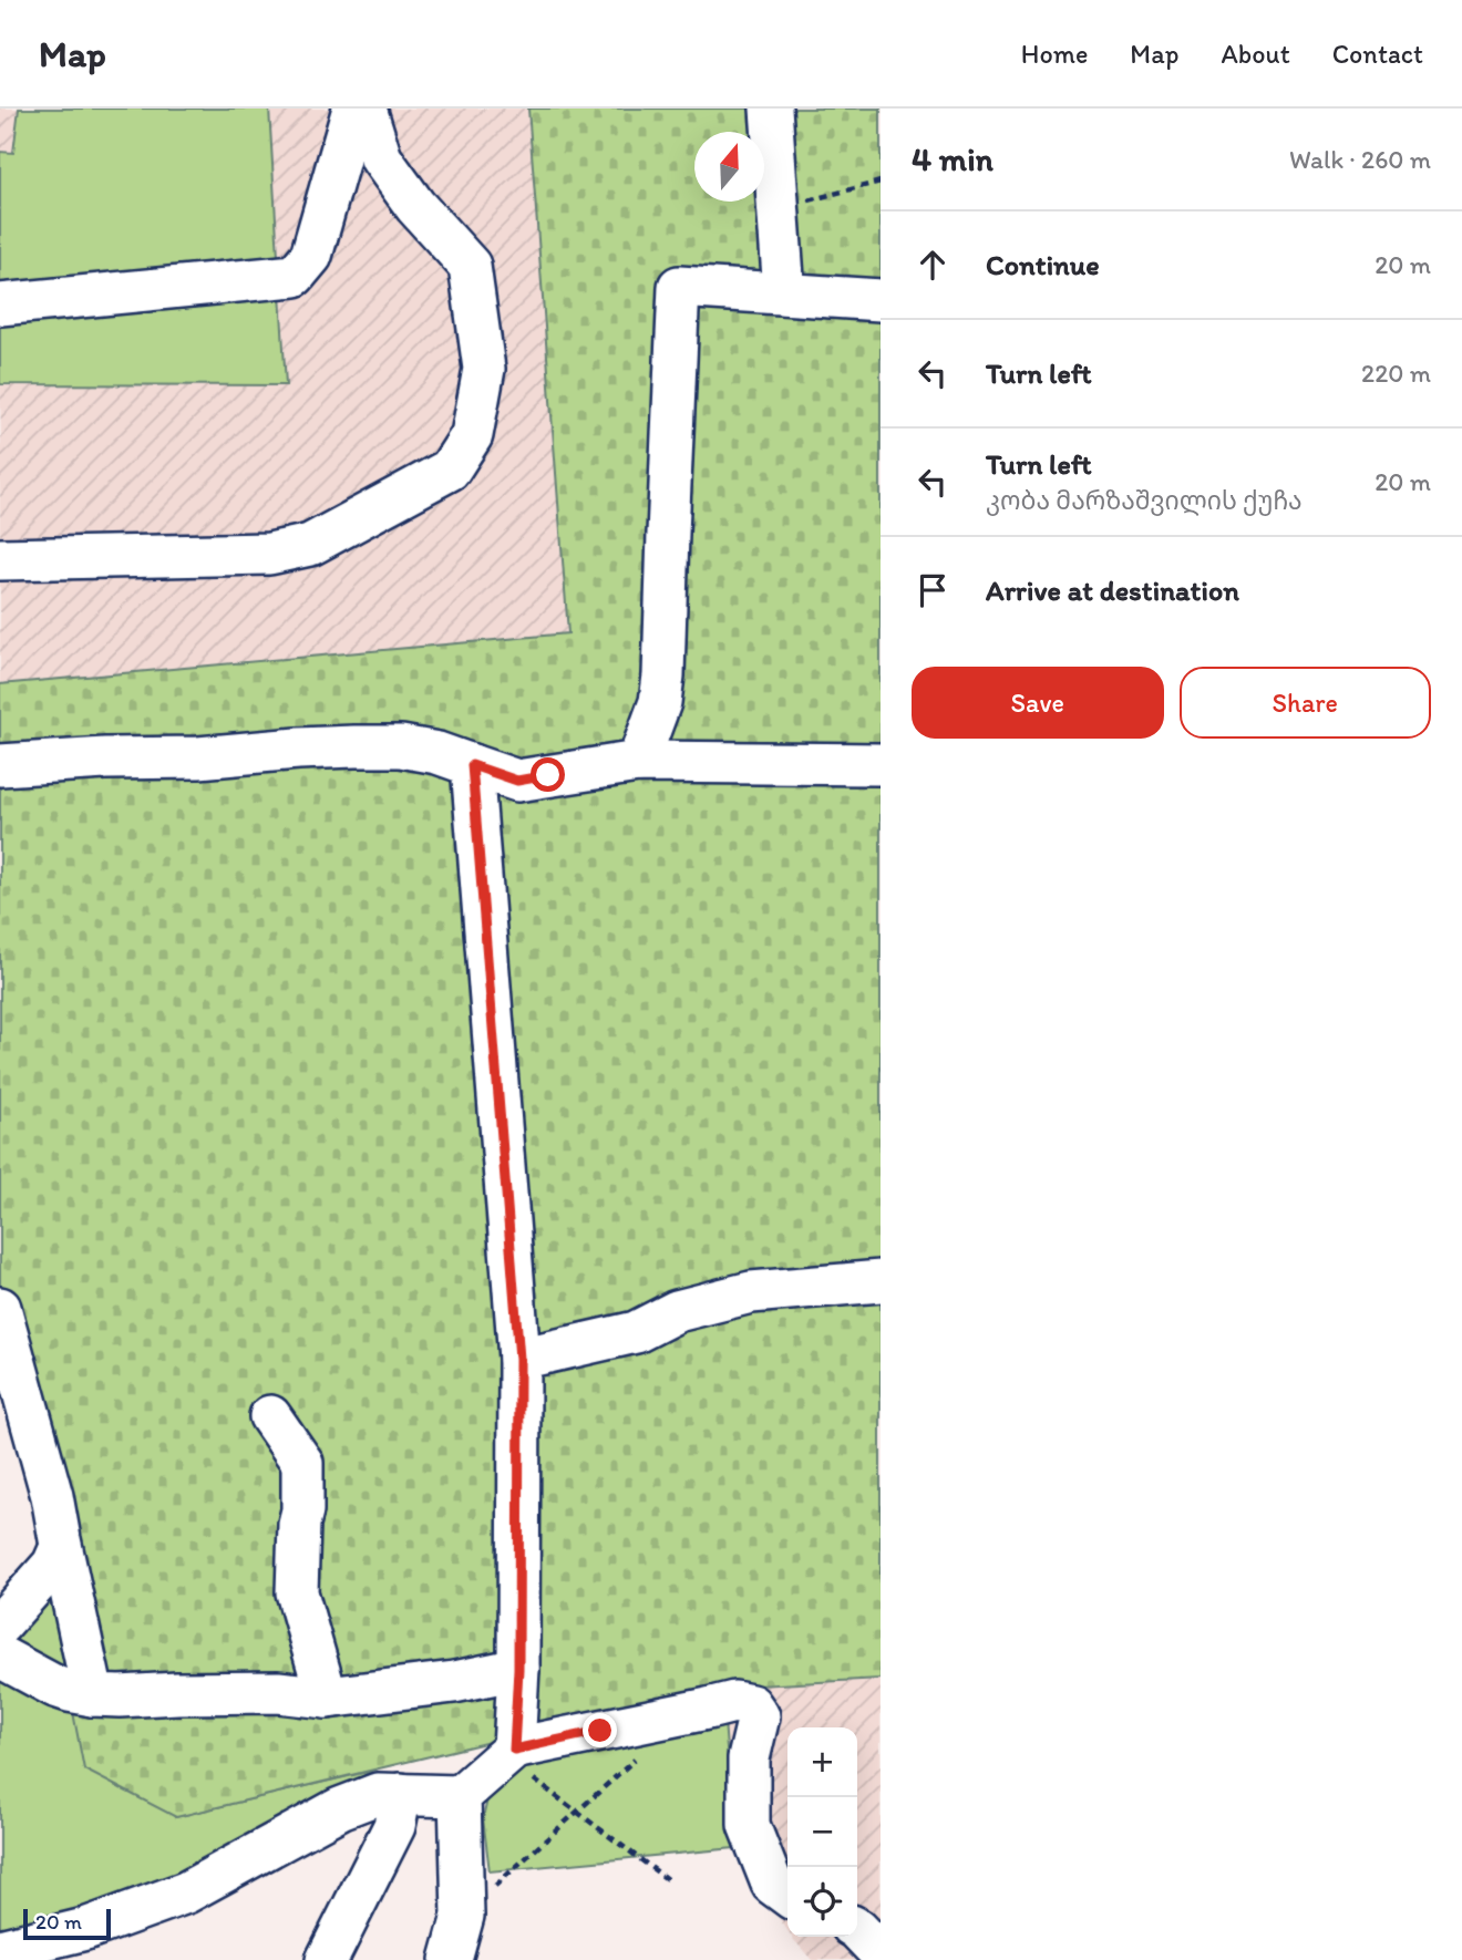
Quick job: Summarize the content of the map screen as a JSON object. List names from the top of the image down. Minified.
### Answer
{"scale_bar":"20 m","north":"top","page":{"header":"Map","nav":["Home","Map","About","Contact"],"heading":["4 min","Walk · 260 m"],"list":[["Continue","20 m"],["Turn left","220 m"],["Turn left","კობა მარზაშვილის ქუჩა","20 m"],"Arrive at destination"],"buttons":["Save","Share"],"map_buttons":["+","−"],"scale":"20 m"}}
